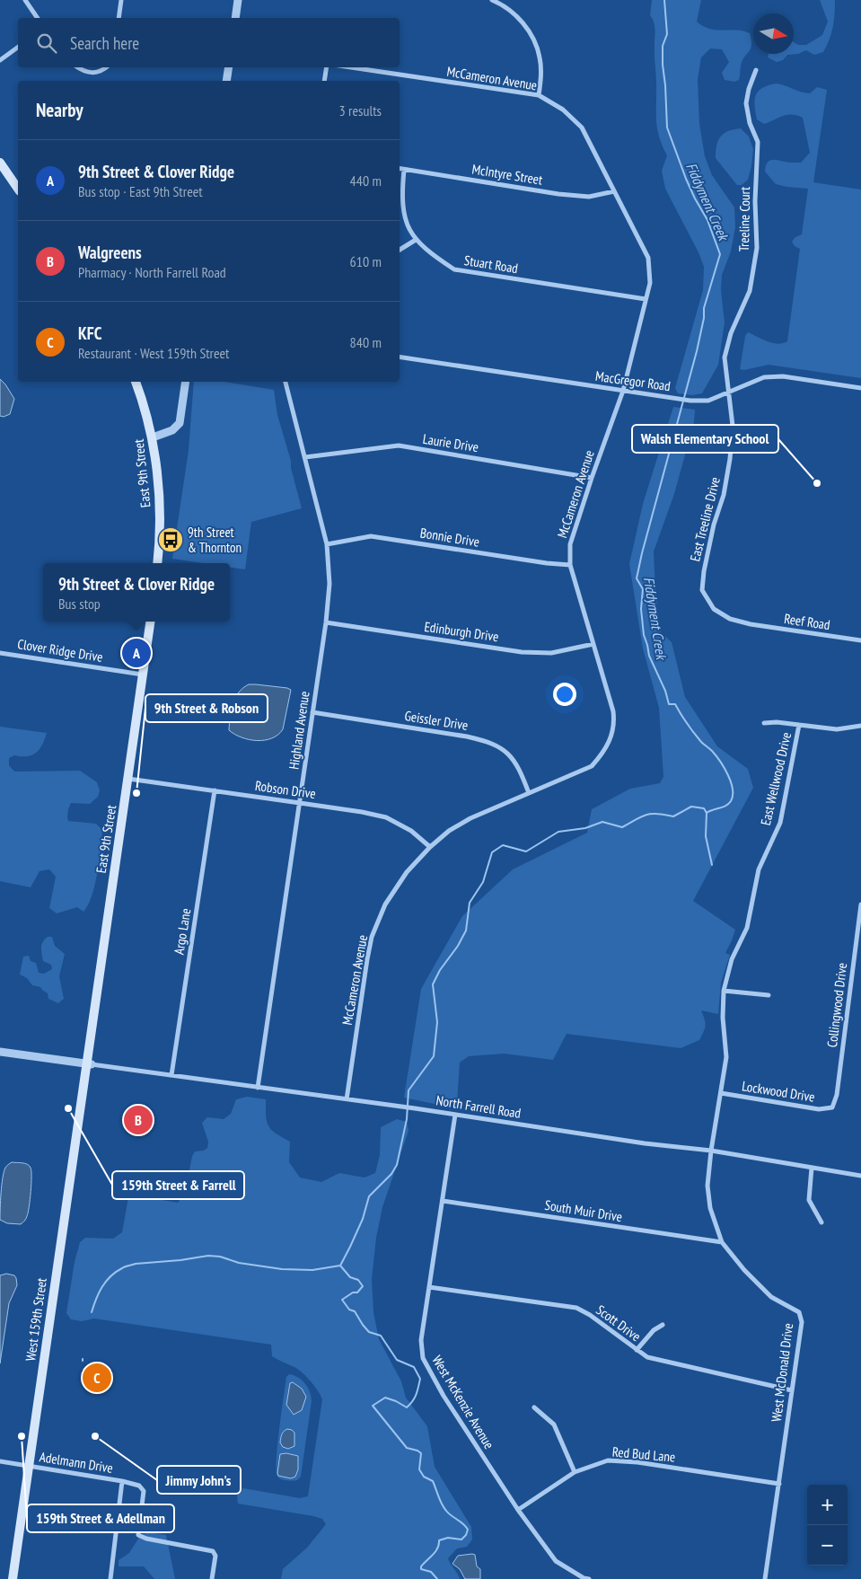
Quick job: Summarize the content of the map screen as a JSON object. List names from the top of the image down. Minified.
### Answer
{"streets":{"main road":["East 9th Street","West 159th Street"],"street":["McCameron Avenue","McIntyre Street","Treeline Court","Stuart Road","MacGregor Road","Laurie Drive","East Treeline Drive","Bonnie Drive","Reef Road","Edinburgh Drive","Clover Ridge Drive","Geissler Drive","Highland Avenue","East Wellwood Drive","Robson Drive","Argo Lane","Collingwood Drive","Lockwood Drive","North Farrell Road","South Muir Drive","Scott Drive","West McDonald Drive","West McKenzie Avenue","Red Bud Lane","Adelmann Drive"]},"crossings":[["McCameron Avenue","McIntyre Street"],["McCameron Avenue","Stuart Road"],["McCameron Avenue","MacGregor Road"],["McCameron Avenue","Laurie Drive"],["McCameron Avenue","Bonnie Drive"],["McCameron Avenue","Edinburgh Drive"],["McCameron Avenue","Geissler Drive"],["McCameron Avenue","Robson Drive"],["McCameron Avenue","North Farrell Road"],["McIntyre Street","Stuart Road"],["Treeline Court","MacGregor Road"],["Treeline Court","East Treeline Drive"],["MacGregor Road","East Treeline Drive"],["Laurie Drive","Highland Avenue"],["East 9th Street","Clover Ridge Drive"],["East 9th Street","Robson Drive"],["East 9th Street","North Farrell Road"],["East 9th Street","West 159th Street"],["East Treeline Drive","Reef Road"],["Bonnie Drive","Highland Avenue"],["Edinburgh Drive","Highland Avenue"],["Geissler Drive","Highland Avenue"],["Highland Avenue","Robson Drive"],["Highland Avenue","North Farrell Road"],["East Wellwood Drive","Lockwood Drive"],["East Wellwood Drive","North Farrell Road"],["East Wellwood Drive","West McDonald Drive"],["Robson Drive","Argo Lane"],["Argo Lane","North Farrell Road"],["Collingwood Drive","Lockwood Drive"],["North Farrell Road","West 159th Street"],["North Farrell Road","West McDonald Drive"],["North Farrell Road","West McKenzie Avenue"],["South Muir Drive","West McDonald Drive"],["South Muir Drive","West McKenzie Avenue"],["West 159th Street","Adelmann Drive"],["Scott Drive","West McDonald Drive"],["Scott Drive","West McKenzie Avenue"],["West McDonald Drive","Red Bud Lane"],["West McKenzie Avenue","Red Bud Lane"]],"water":["Fiddyment Creek"],"places":{"other":["Walsh Elementary School","9th Street & Robson","159th Street & Farrell","159th Street & Adellman","Jimmy John's"],"bus stop":["9th Street & Thornton"]},"north":"right","page":{"search":"Search here","heading":["Nearby","3 results"],"list":[{"mark":"A","name":"9th Street & Clover Ridge","note":"Bus stop · East 9th Street","value":"440 m"},{"mark":"B","name":"Walgreens","note":"Pharmacy · North Farrell Road","value":"610 m"},{"mark":"C","name":"KFC","note":"Restaurant · West 159th Street","value":"840 m"}],"popup":["9th Street & Clover Ridge","Bus stop"],"pins":["A","B","C"],"map_buttons":["+","−"]}}
